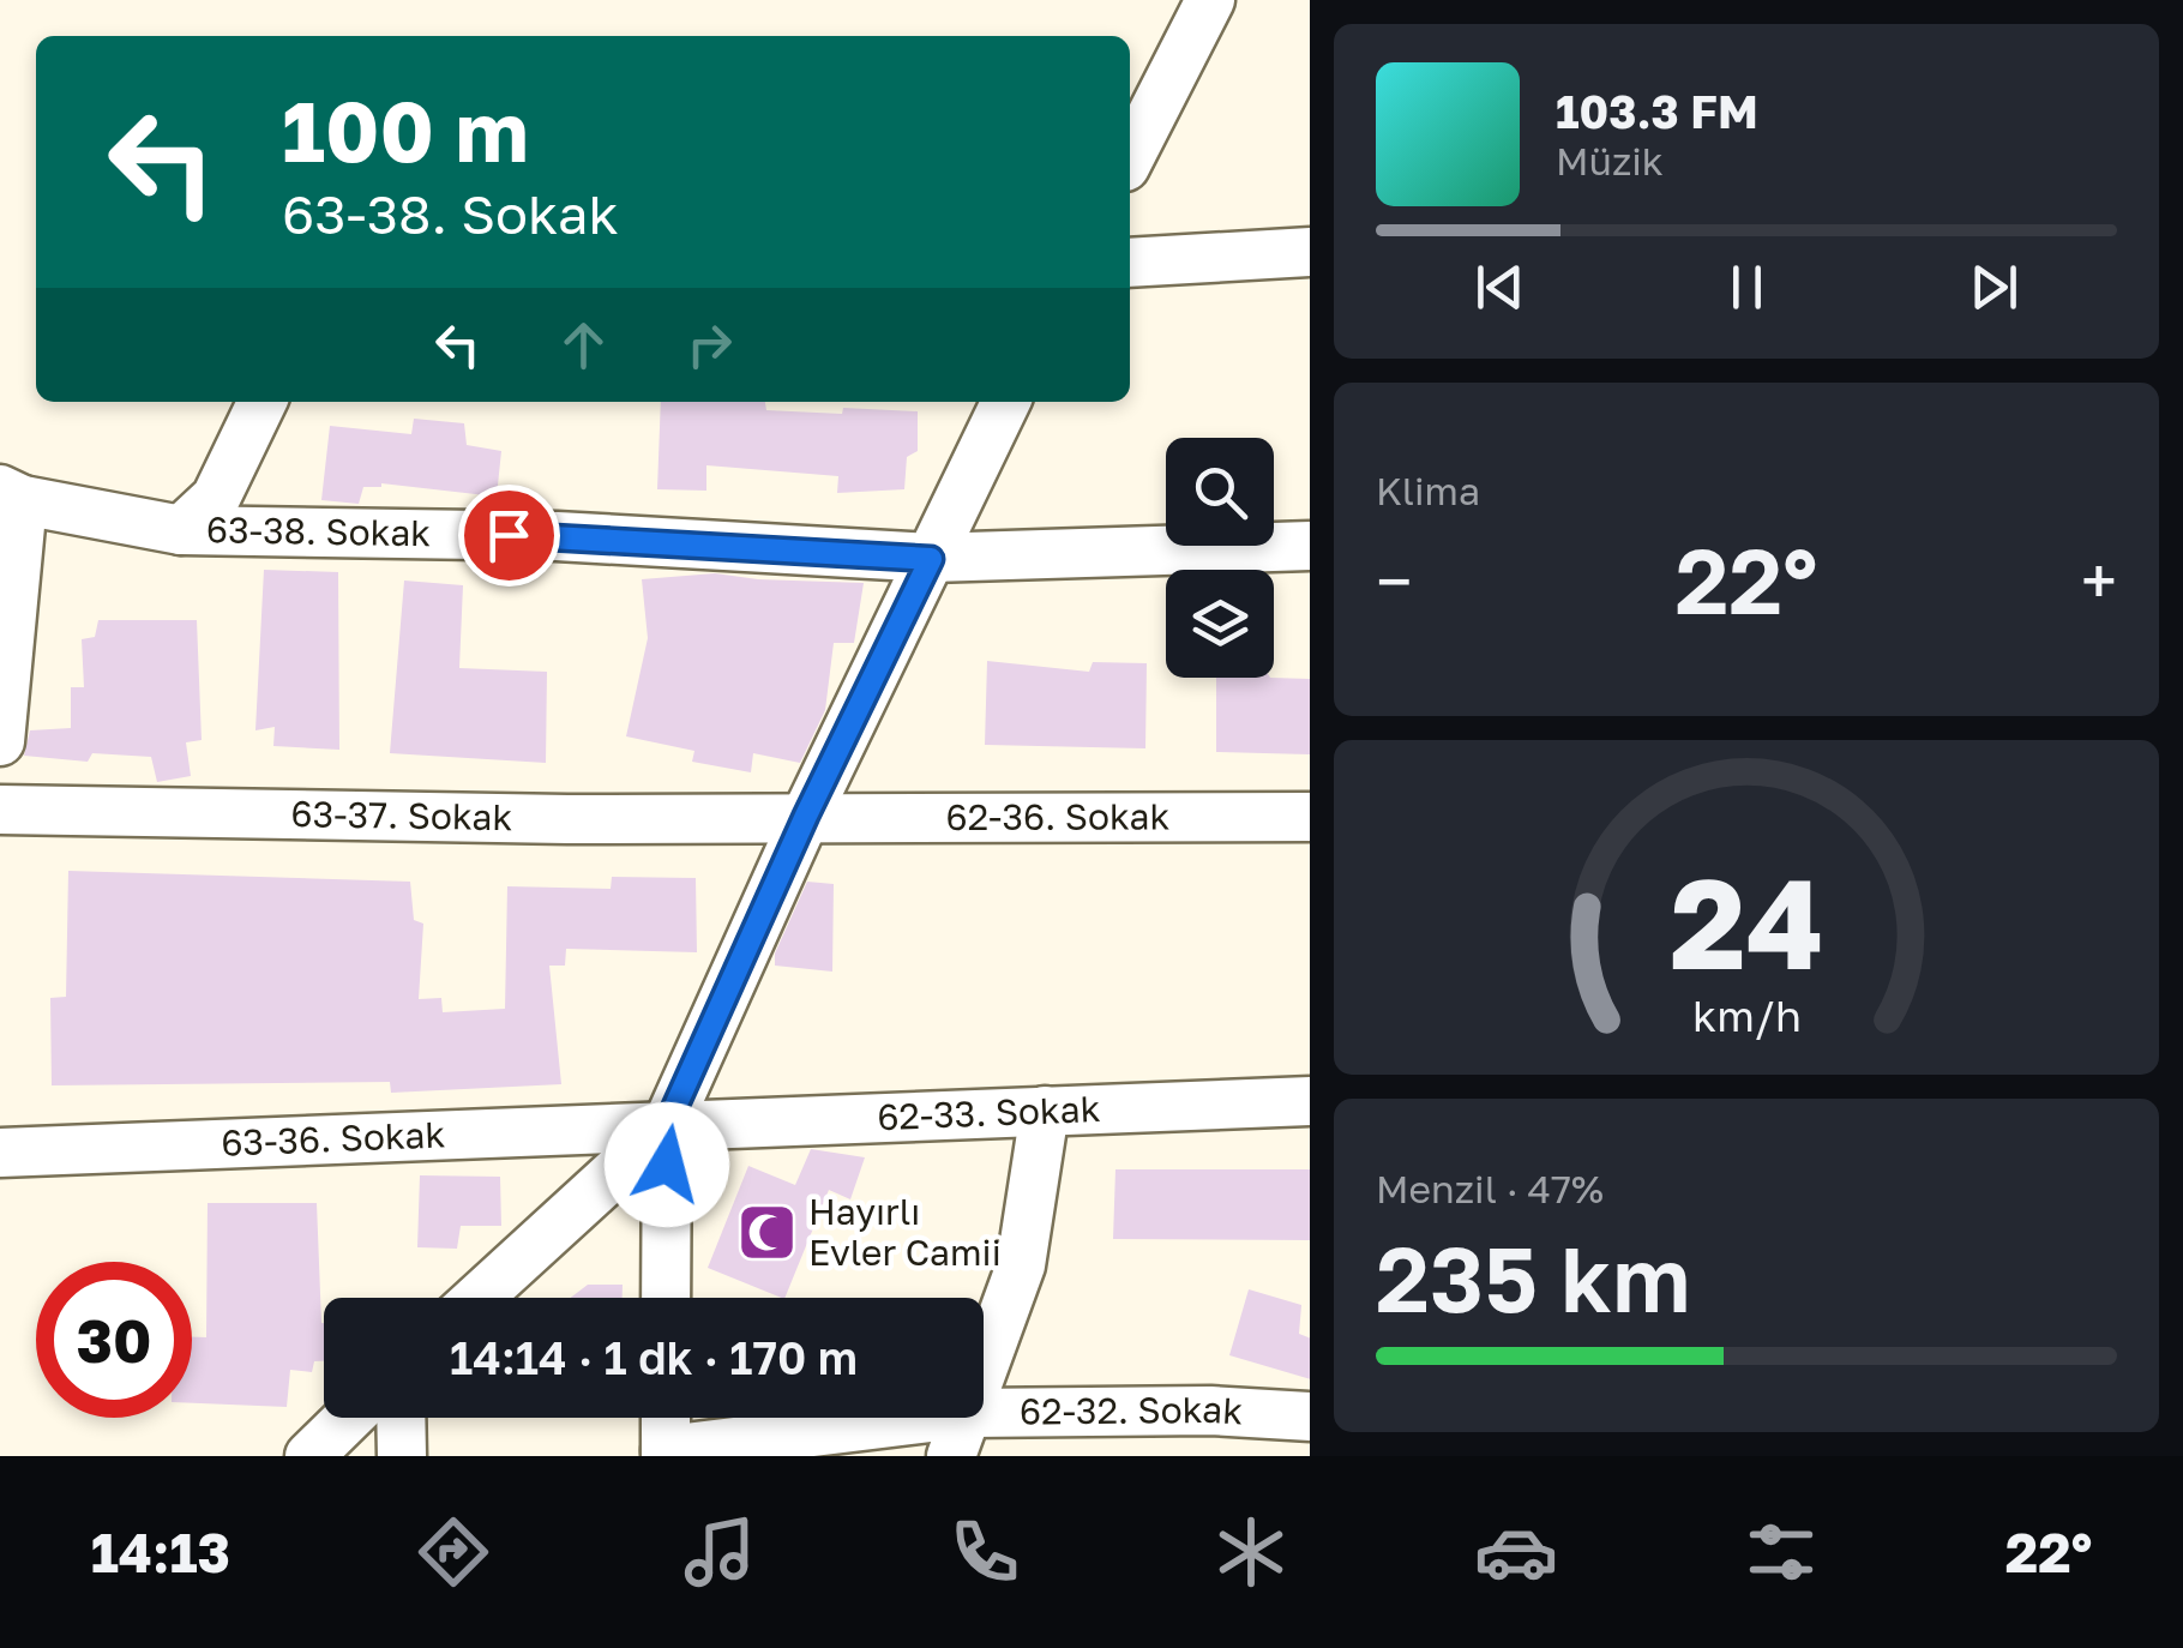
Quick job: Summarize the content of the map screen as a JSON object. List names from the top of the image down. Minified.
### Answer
{"streets":{"street":["63-38. Sokak","63-37. Sokak","62-36. Sokak","62-33. Sokak","63-36. Sokak","62-32. Sokak"]},"crossings":[["63-37. Sokak","62-36. Sokak"],["62-33. Sokak","63-36. Sokak"]],"places":{"mosque":["Hayırlı Evler Camii"]},"page":{"turn":["100 m","63-38. Sokak"],"song":["103.3 FM","Müzik"],"tile":["Klima",["Menzil · 47%","235 km"]],"heat":["−","22°","+"],"limit":"30","trip":"14:14 · 1 dk · 170 m","tabs":["14:13","22°"],"gauge":["24","km/h"]}}
